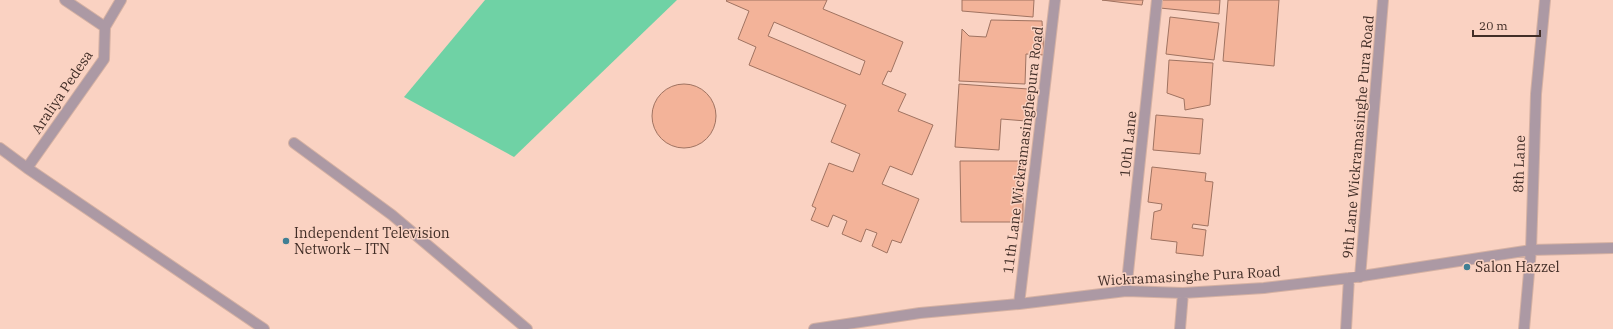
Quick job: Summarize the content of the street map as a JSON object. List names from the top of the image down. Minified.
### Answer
{"streets":{"street":["Araliya Pedesa","9th Lane Wickramasinghe Pura Road","10th Lane","11th Lane Wickramasinghepura Road","8th Lane","Wickramasinghe Pura Road"]},"crossings":[["9th Lane Wickramasinghe Pura Road","Wickramasinghe Pura Road"],["10th Lane","Wickramasinghe Pura Road"],["11th Lane Wickramasinghepura Road","Wickramasinghe Pura Road"],["8th Lane","Wickramasinghe Pura Road"]],"places":["Independent Television Network – ITN","Salon Hazzel"],"scale_bar":"20 m"}
